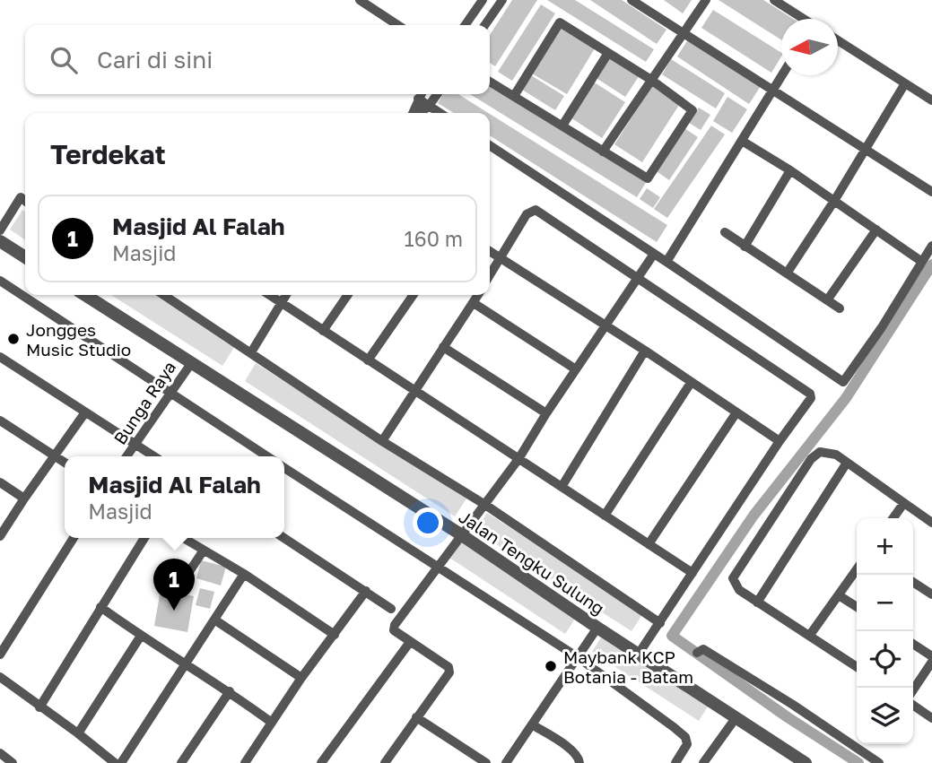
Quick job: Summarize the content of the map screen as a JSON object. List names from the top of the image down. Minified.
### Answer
{"streets":{"street":["Bunga Raya","Jalan Tengku Sulung"]},"crossings":[["Bunga Raya","Jalan Tengku Sulung"]],"places":["Jongges Music Studio","Maybank KCP Botania - Batam"],"north":"left","page":{"search":"Cari di sini","heading":"Terdekat","list":[{"mark":"1","name":"Masjid Al Falah","note":"Masjid","value":"160 m"}],"popup":["Masjid Al Falah","Masjid"],"map_buttons":["+","−"],"pins":"1"}}
